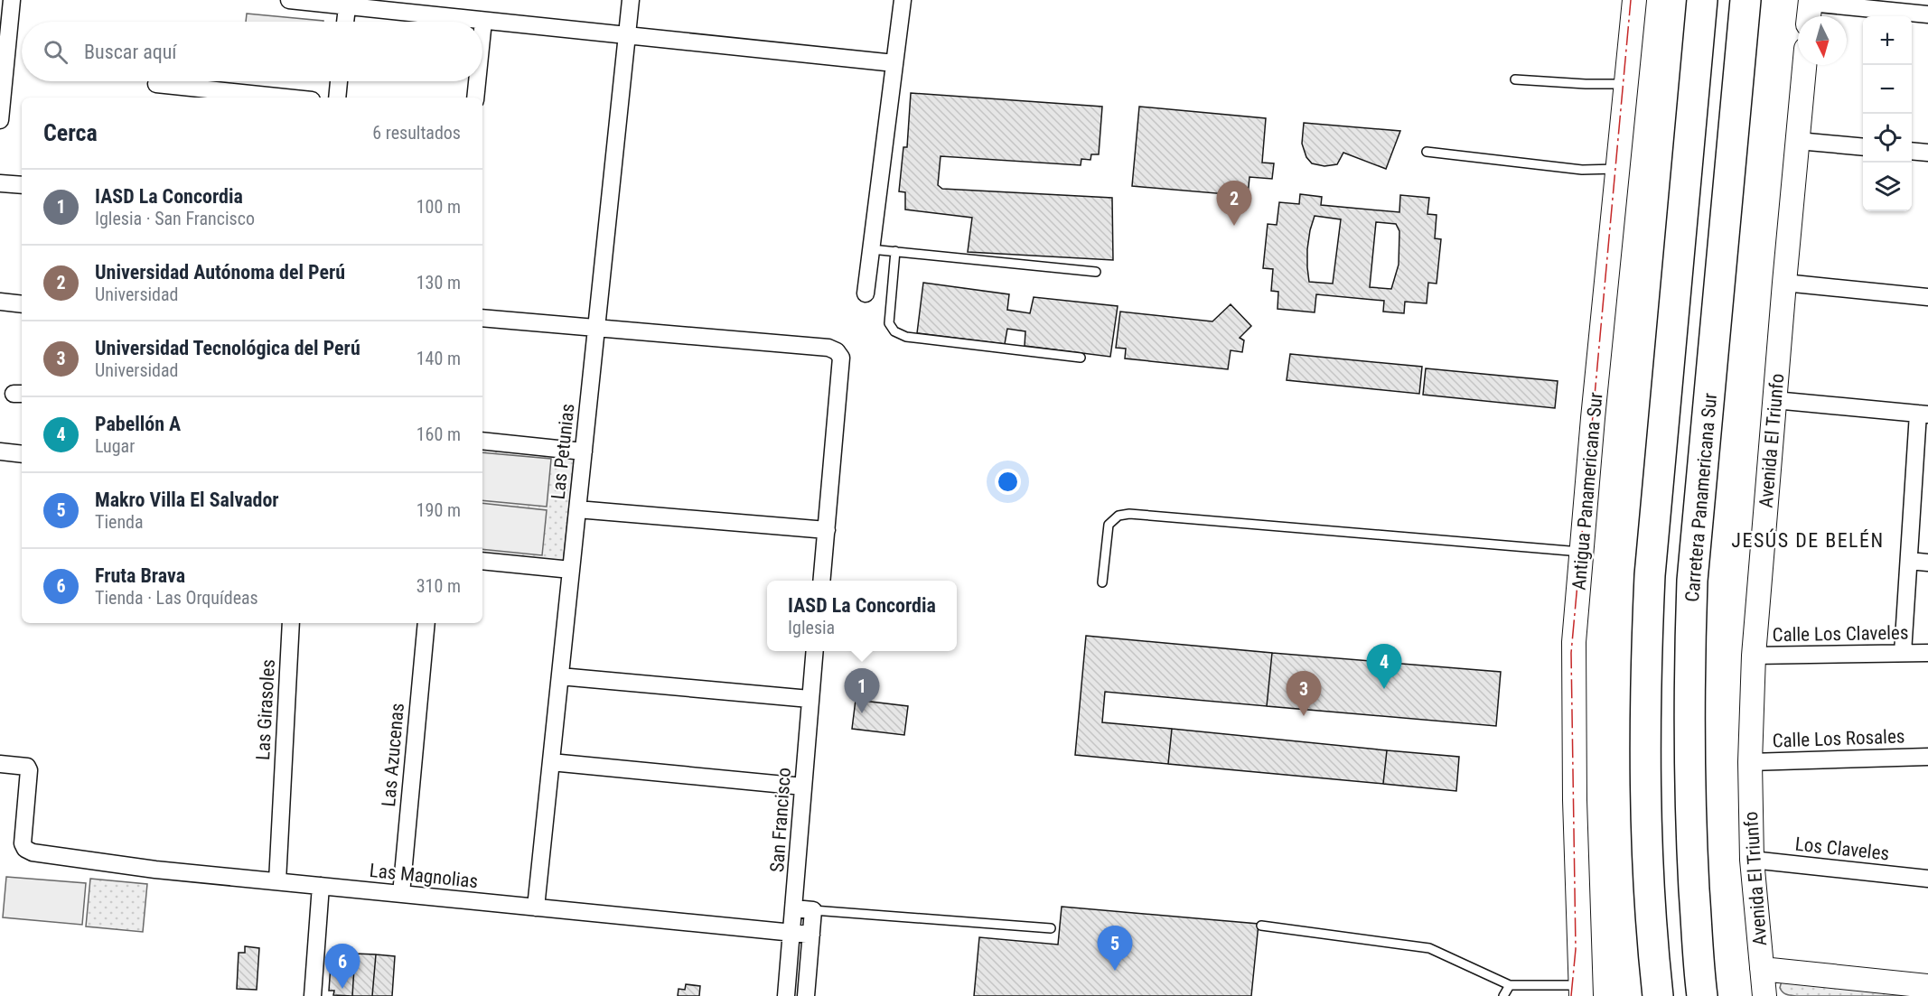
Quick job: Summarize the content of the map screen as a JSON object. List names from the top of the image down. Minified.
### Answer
{"streets":{"highway":["Carretera Panamericana Sur"],"main road":["Avenida El Triunfo","Antigua Panamericana Sur"],"street":["Las Petunias","Calle Los Claveles","Las Girasoles","Calle Los Rosales","Las Azucenas","San Francisco","Los Claveles","Las Magnolias"]},"crossings":[["Avenida El Triunfo","Calle Los Claveles"],["Avenida El Triunfo","Calle Los Rosales"],["Avenida El Triunfo","Los Claveles"],["Las Petunias","Las Magnolias"],["Las Girasoles","Las Magnolias"],["Las Azucenas","Las Magnolias"],["San Francisco","Las Magnolias"]],"districts":["JESÚS DE BELÉN"],"north":"bottom","page":{"map_buttons":["+","−"],"search":"Buscar aquí","heading":["Cerca","6 resultados"],"list":[{"mark":"1","name":"IASD La Concordia","note":"Iglesia · San Francisco","value":"100 m"},{"mark":"2","name":"Universidad Autónoma del Perú","note":"Universidad","value":"130 m"},{"mark":"3","name":"Universidad Tecnológica del Perú","note":"Universidad","value":"140 m"},{"mark":"4","name":"Pabellón A","note":"Lugar","value":"160 m"},{"mark":"5","name":"Makro Villa El Salvador","note":"Tienda","value":"190 m"},{"mark":"6","name":"Fruta Brava","note":"Tienda · Las Orquídeas","value":"310 m"}],"pins":["2","4","1","3","5","6"],"popup":["IASD La Concordia","Iglesia"]}}
